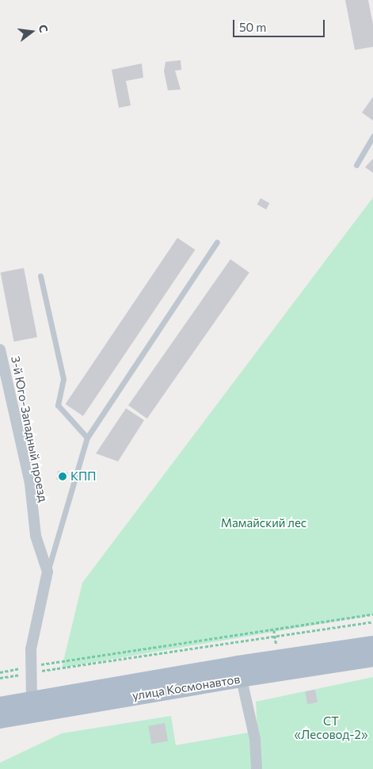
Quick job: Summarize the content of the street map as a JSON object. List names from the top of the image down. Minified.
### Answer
{"streets":{"main road":["улица Космонавтов"],"street":["3-й Юго-Западный проезд"]},"parks":["Мамайский лес","СТ «Лесовод-2»"],"places":["КПП"],"scale_bar":"50 m","north":"right"}
